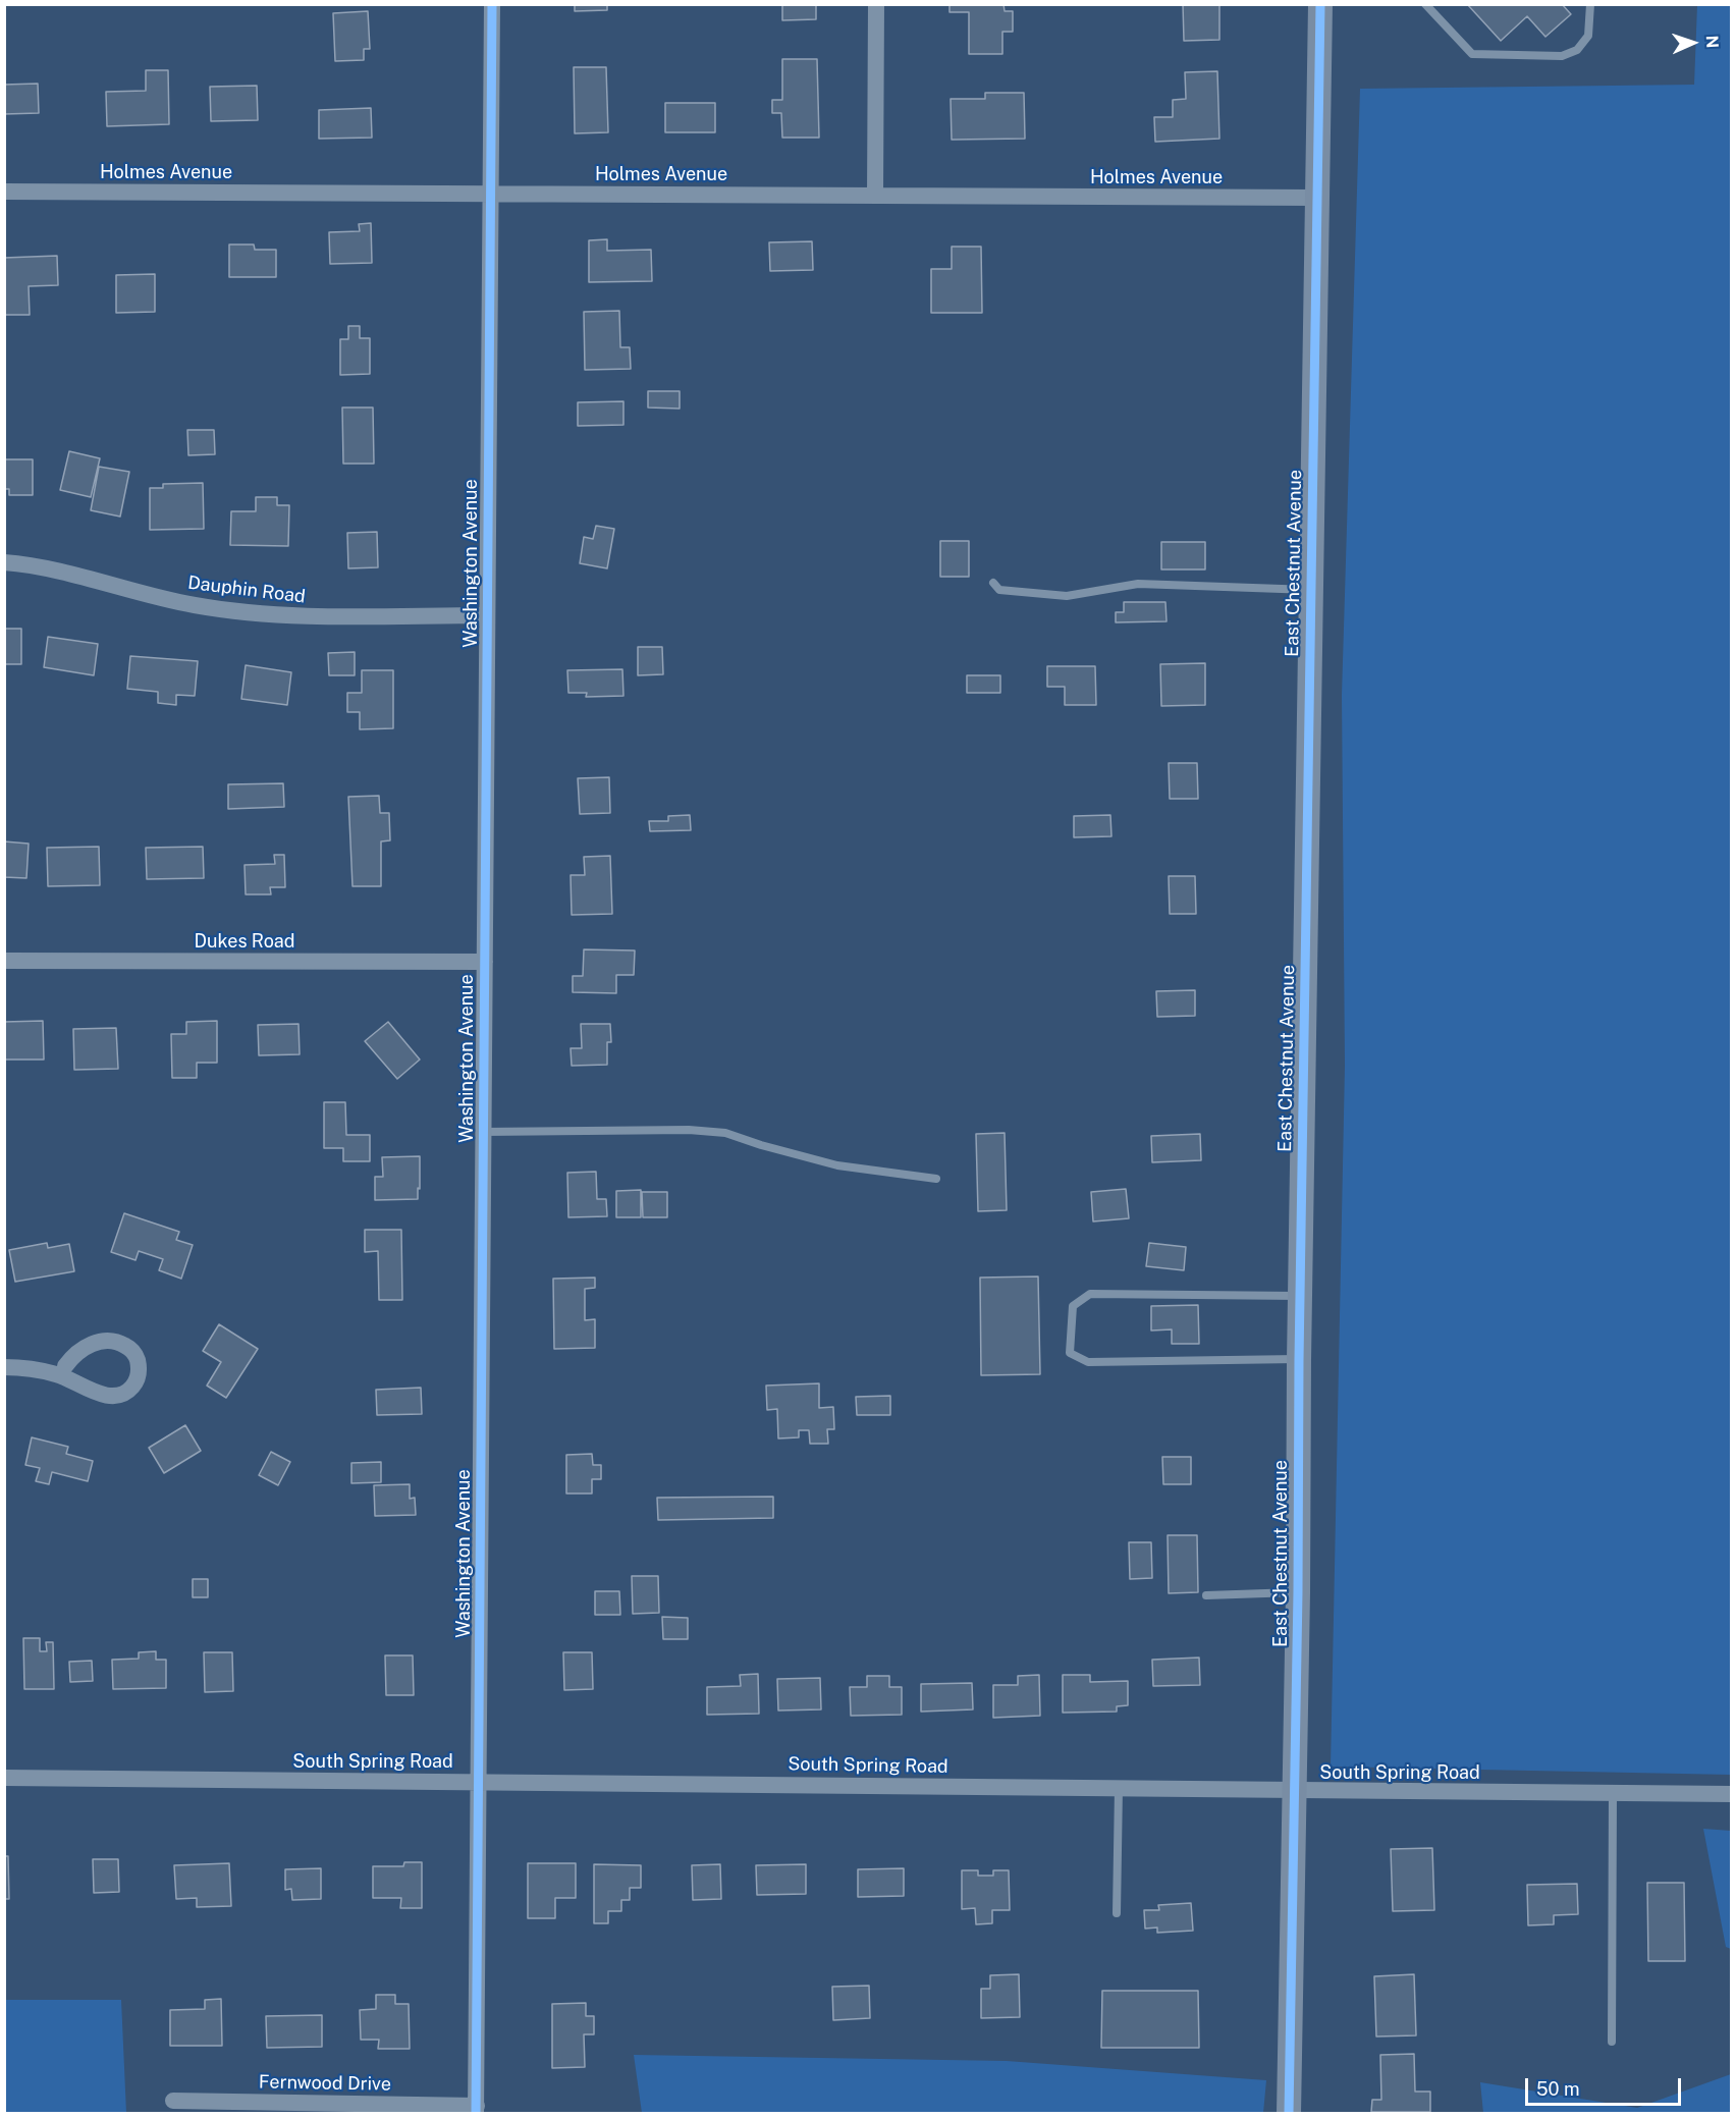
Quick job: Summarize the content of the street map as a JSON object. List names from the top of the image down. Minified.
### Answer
{"streets":{"street":["Holmes Avenue","Washington Avenue","East Chestnut Avenue","Dauphin Road","Dukes Road","South Spring Road","Fernwood Drive"]},"crossings":[["Holmes Avenue","Washington Avenue"],["Holmes Avenue","East Chestnut Avenue"],["Washington Avenue","Dauphin Road"],["Washington Avenue","Dukes Road"],["Washington Avenue","South Spring Road"],["Washington Avenue","Fernwood Drive"],["East Chestnut Avenue","South Spring Road"]],"scale_bar":"50 m","north":"right"}
